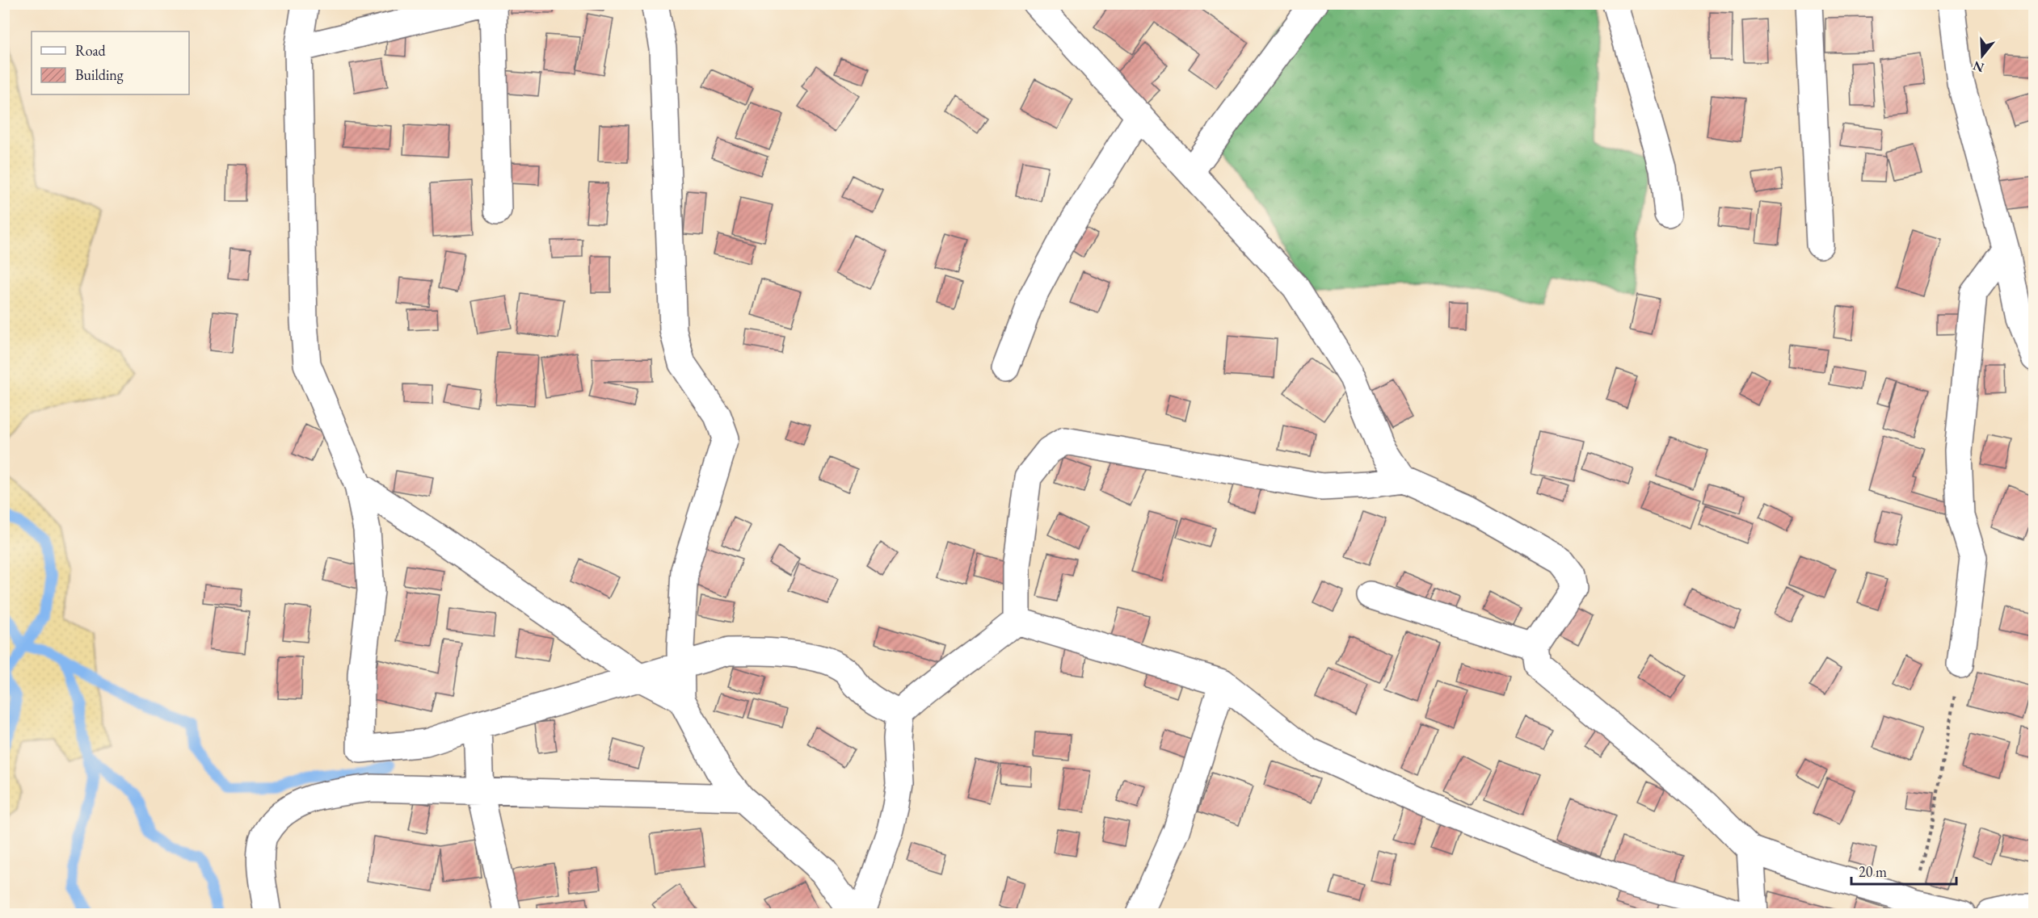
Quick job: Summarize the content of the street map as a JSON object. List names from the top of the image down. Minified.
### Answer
{"legend":["Road","Building"],"scale_bar":"20 m","north":"bottom"}
